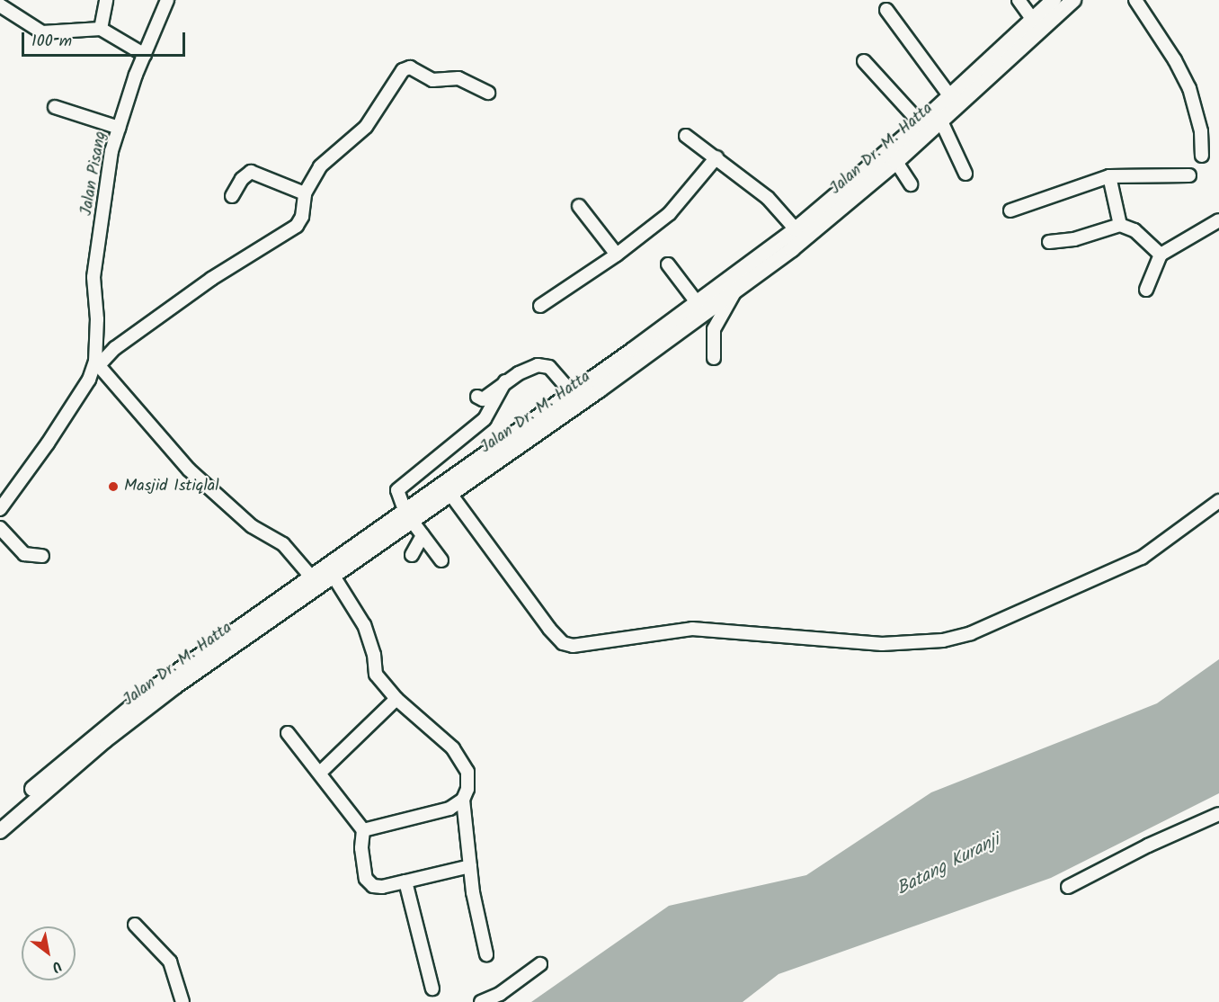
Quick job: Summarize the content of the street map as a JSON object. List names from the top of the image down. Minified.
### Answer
{"streets":{"main road":["Jalan Dr. M. Hatta"],"street":["Jalan Pisang"]},"water":["Batang Kuranji"],"places":["Masjid Istiqlal"],"scale_bar":"100 m","north":"bottom right"}
